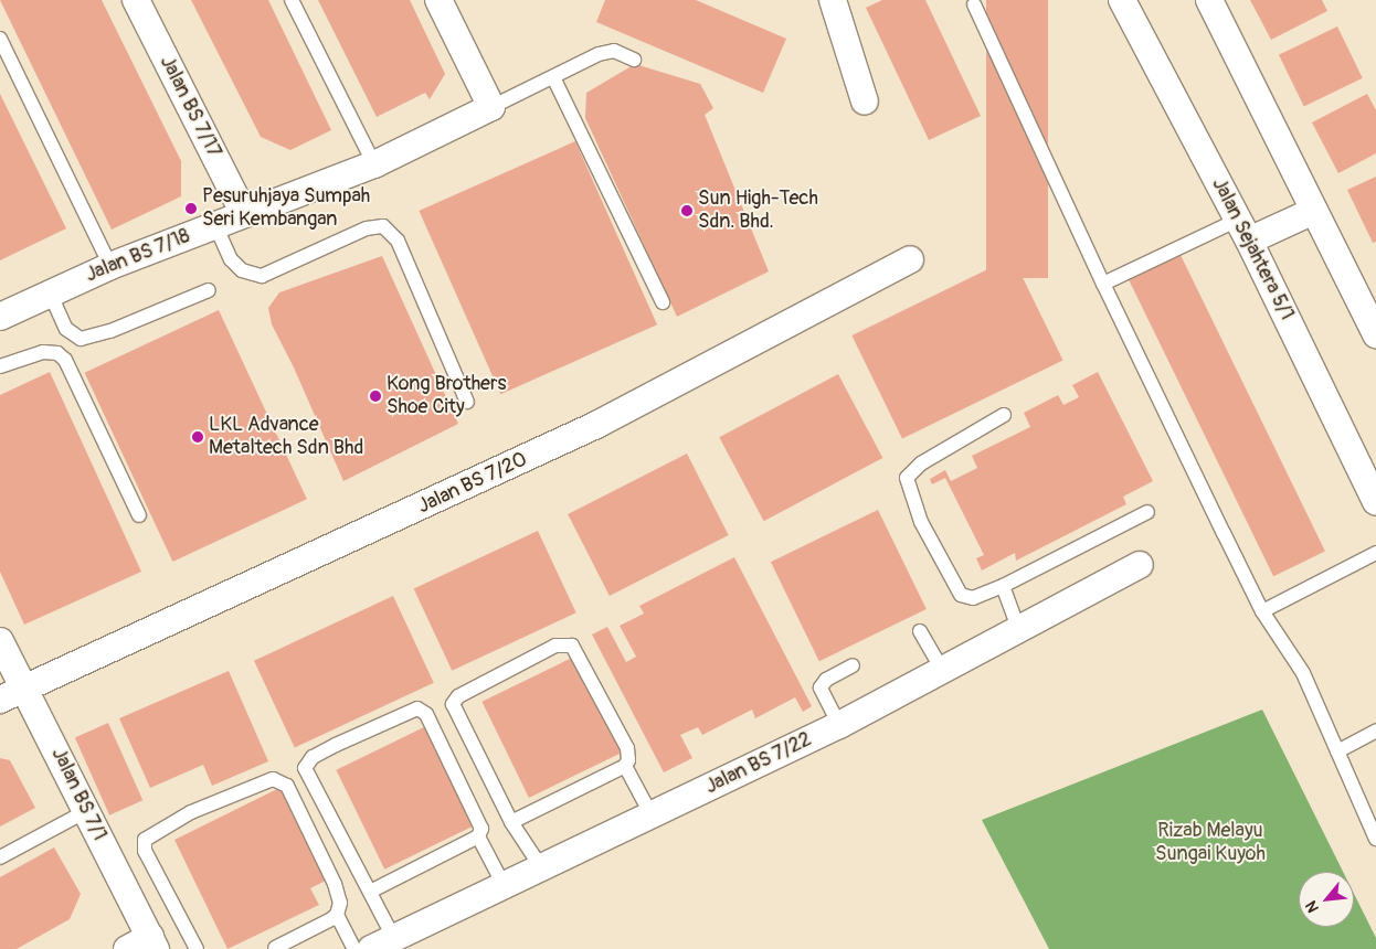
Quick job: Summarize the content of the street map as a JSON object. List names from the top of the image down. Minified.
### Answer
{"streets":{"street":["Jalan BS 7/17","Jalan Sejahtera 5/1","Jalan BS 7/18","Jalan BS 7/20","Jalan BS 7/22","Jalan BS 7/1"]},"crossings":[["Jalan BS 7/17","Jalan BS 7/18"],["Jalan BS 7/20","Jalan BS 7/1"]],"parks":["Rizab Melayu Sungai Kuyoh"],"places":["Pesuruhjaya Sumpah Seri Kembangan","Sun High-Tech Sdn. Bhd.","Kong Brothers Shoe City","LKL Advance Metaltech Sdn Bhd"],"north":"bottom left"}
